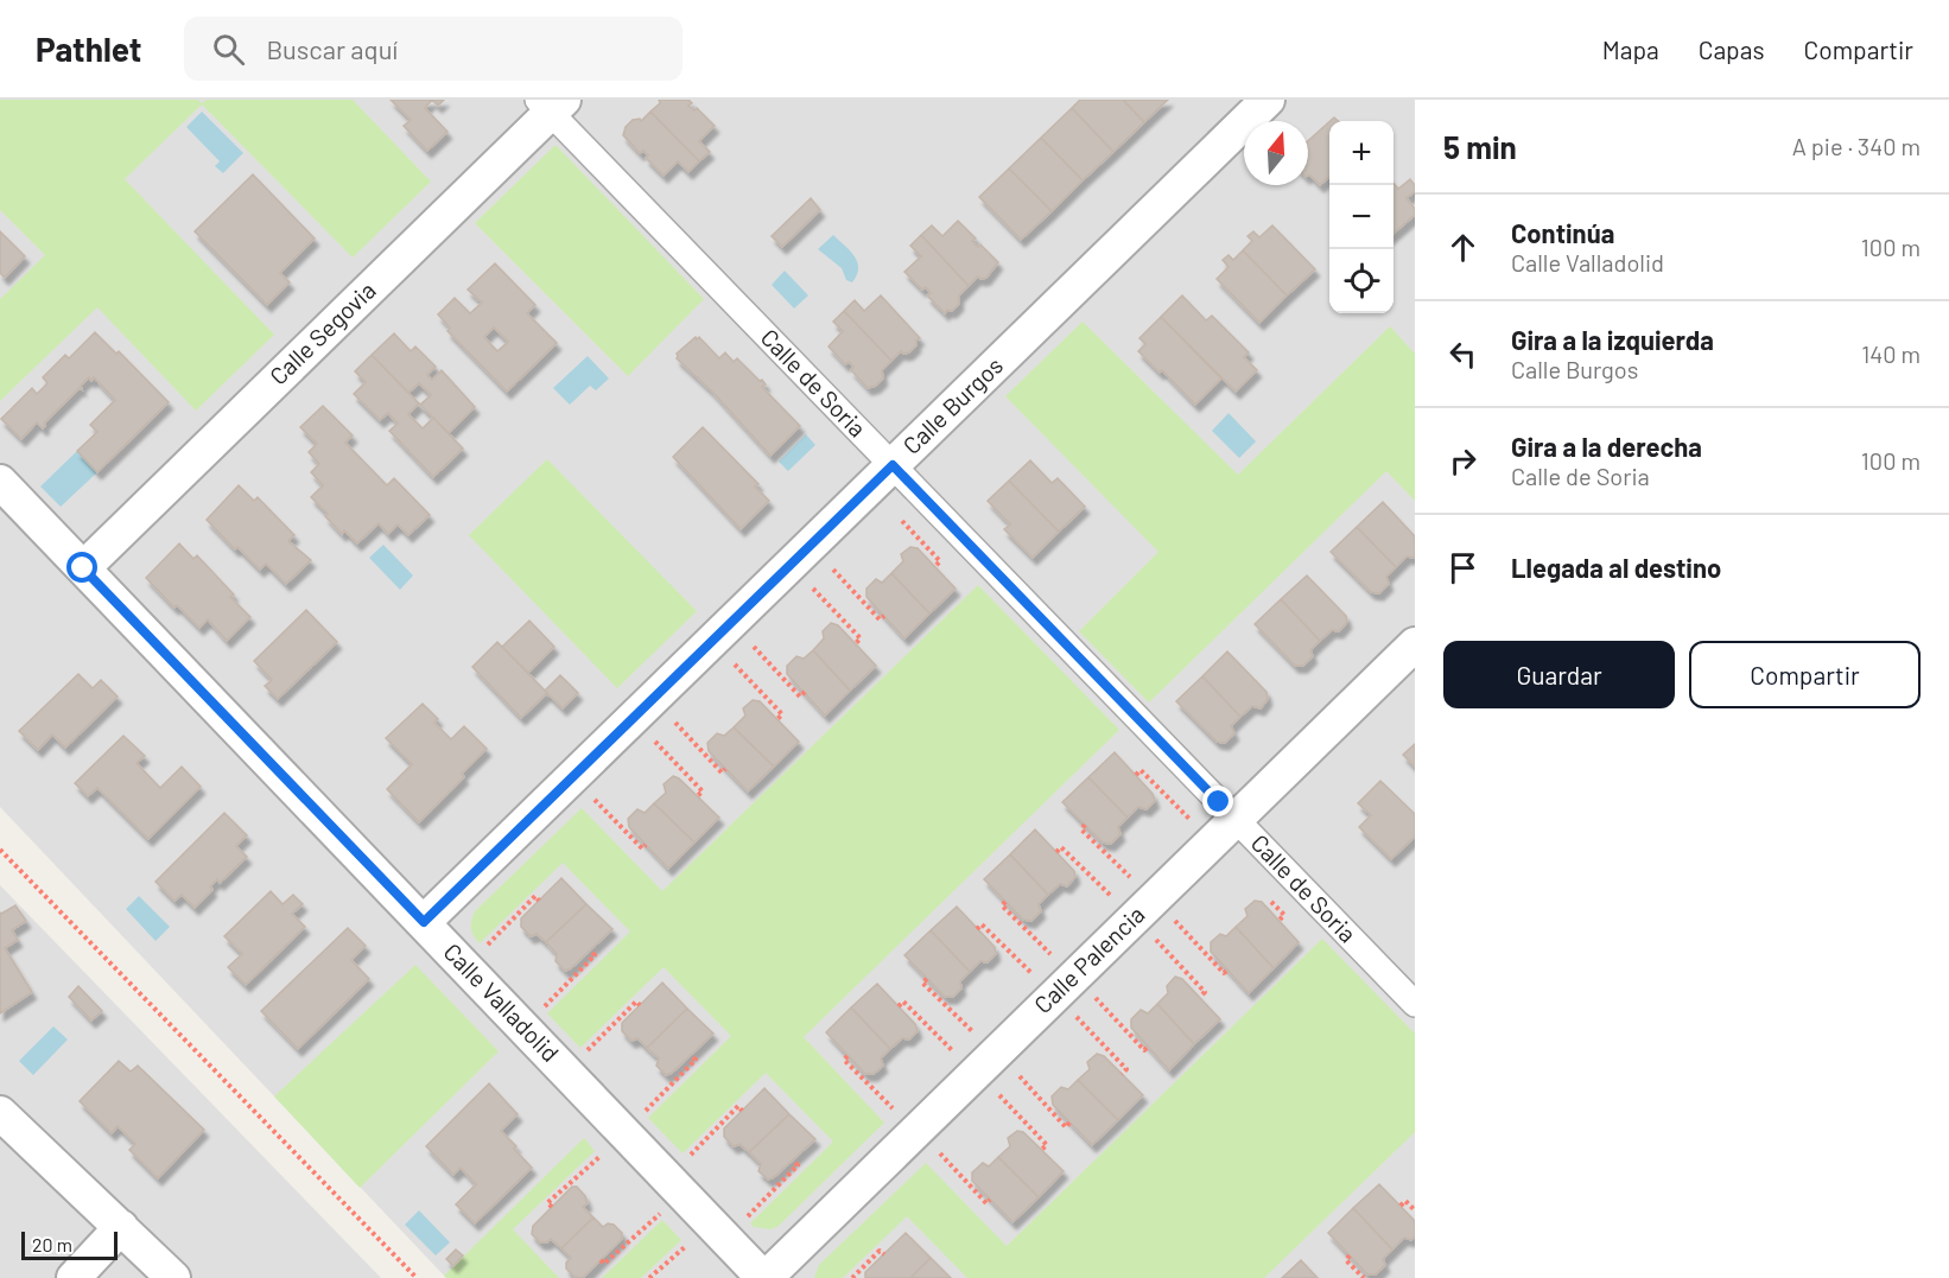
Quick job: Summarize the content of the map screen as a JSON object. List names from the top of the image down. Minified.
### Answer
{"streets":{"street":["Calle Segovia","Calle de Soria","Calle Burgos","Calle Palencia","Calle Valladolid"]},"crossings":[["Calle Segovia","Calle de Soria"],["Calle Segovia","Calle Valladolid"],["Calle de Soria","Calle Burgos"],["Calle de Soria","Calle Palencia"],["Calle Burgos","Calle Valladolid"],["Calle Palencia","Calle Valladolid"]],"scale_bar":"20 m","north":"top","page":{"header":"Pathlet","search":"Buscar aquí","nav":["Mapa","Capas","Compartir"],"heading":["5 min","A pie · 340 m"],"map_buttons":["+","−"],"list":[["Continúa","Calle Valladolid","100 m"],["Gira a la izquierda","Calle Burgos","140 m"],["Gira a la derecha","Calle de Soria","100 m"],"Llegada al destino"],"buttons":["Guardar","Compartir"],"scale":"20 m"}}
